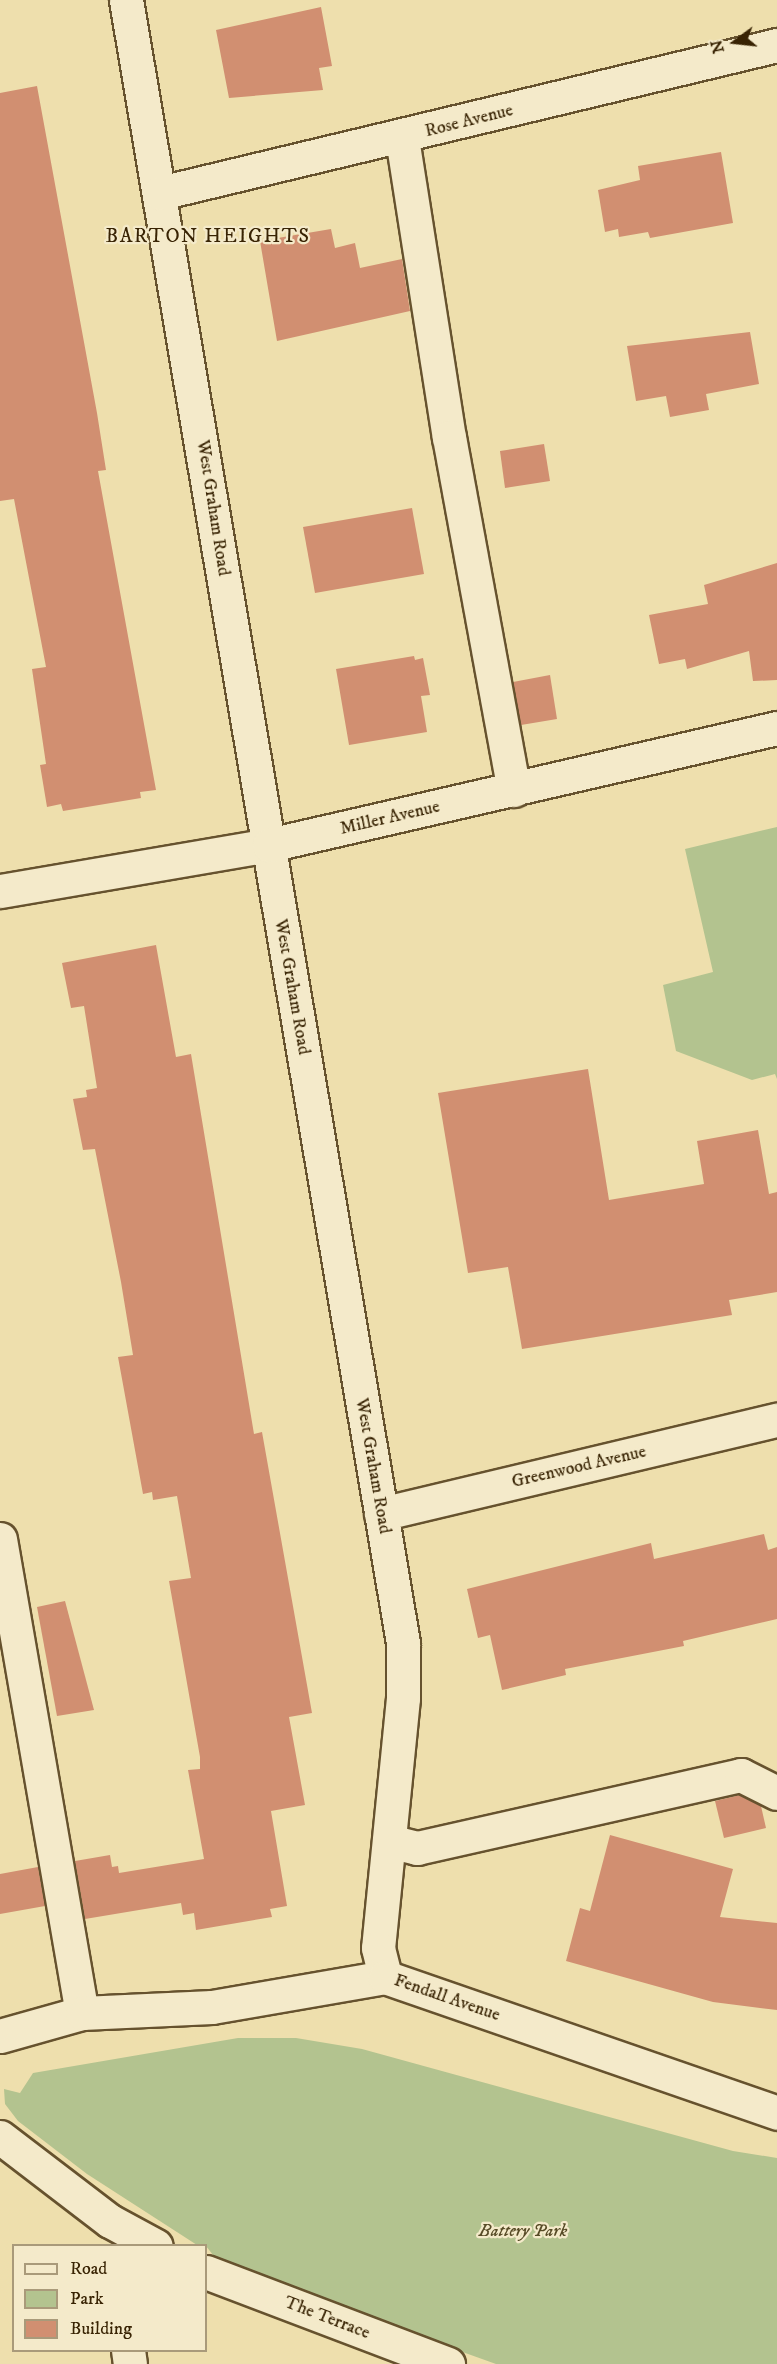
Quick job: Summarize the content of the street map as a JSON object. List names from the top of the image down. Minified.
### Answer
{"streets":{"street":["Rose Avenue","West Graham Road","Miller Avenue","Greenwood Avenue","Fendall Avenue","The Terrace"]},"crossings":[["Rose Avenue","West Graham Road"],["West Graham Road","Miller Avenue"],["West Graham Road","Greenwood Avenue"],["West Graham Road","Fendall Avenue"]],"districts":["BARTON HEIGHTS"],"parks":["Battery Park"],"legend":["Road","Park","Building"],"north":"left"}
